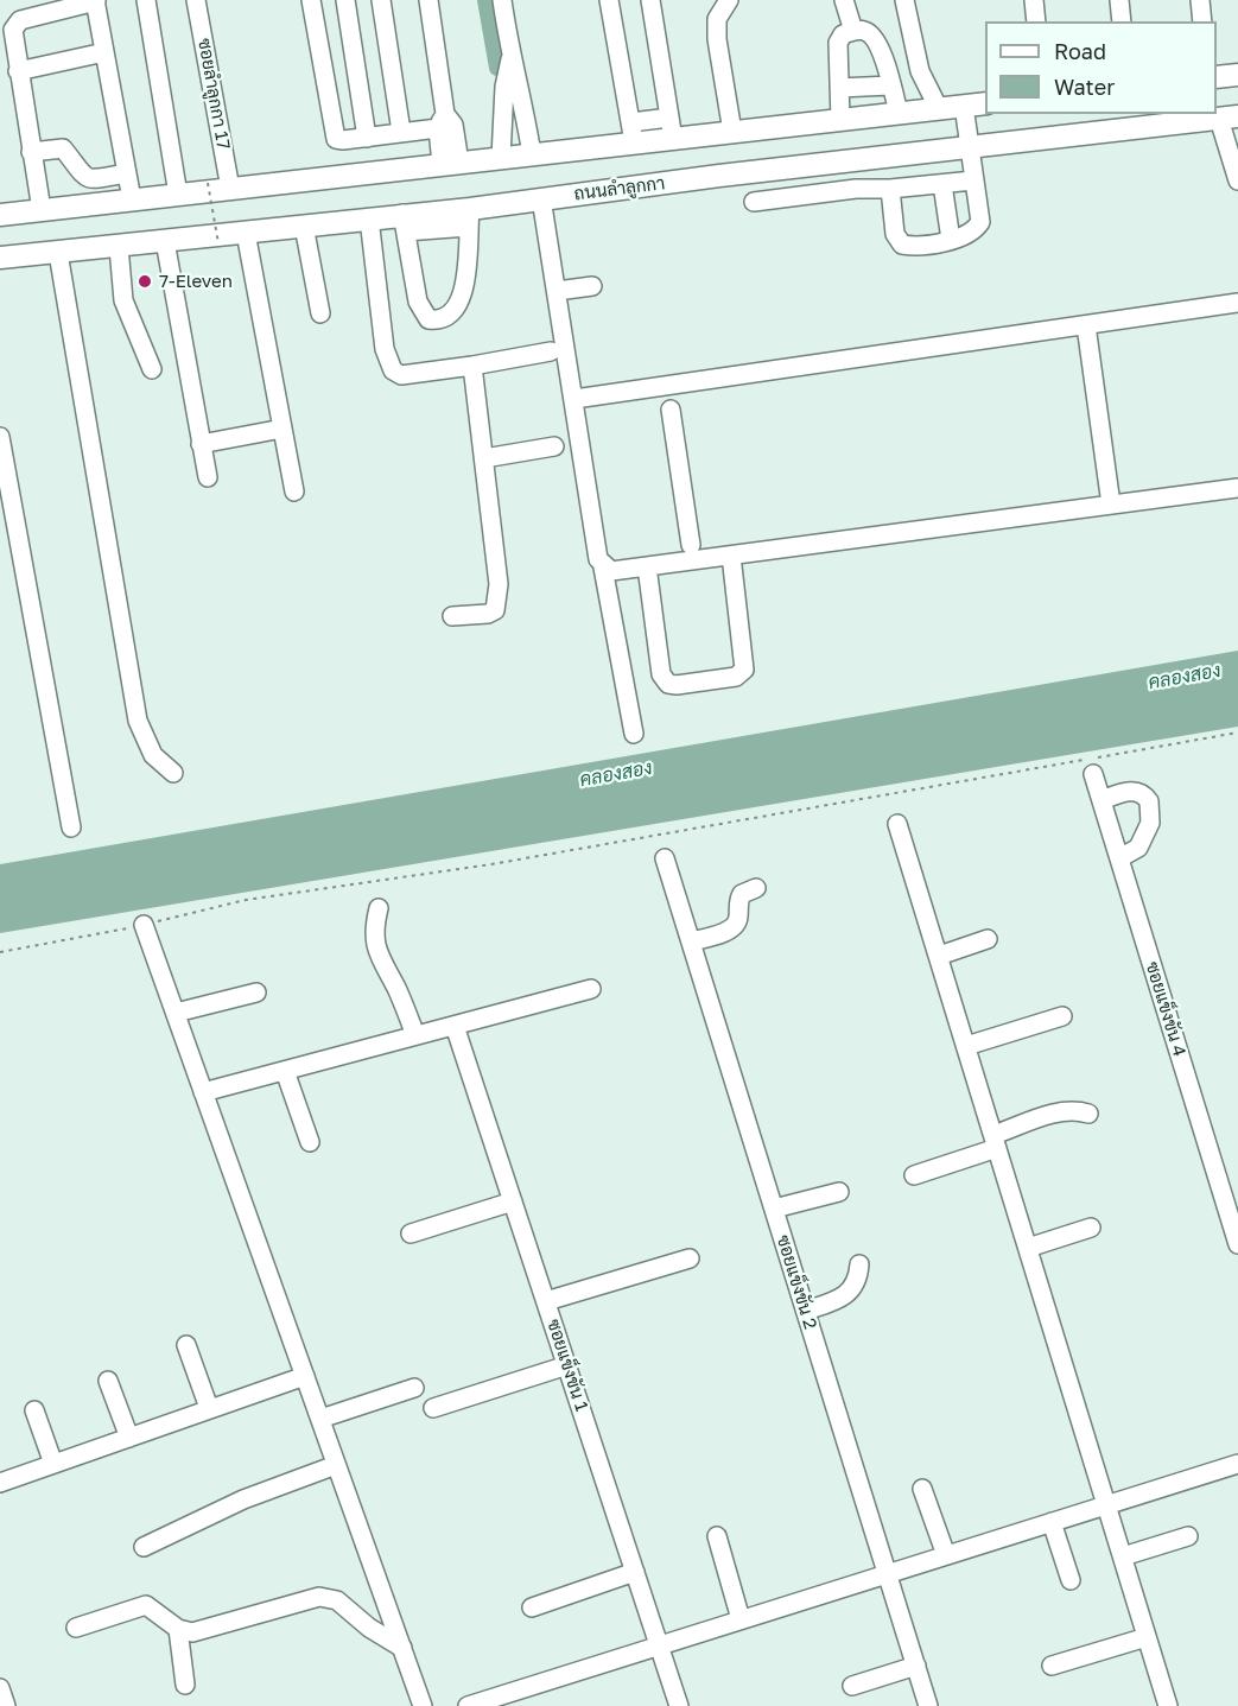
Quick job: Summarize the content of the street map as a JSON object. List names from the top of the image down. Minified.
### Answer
{"streets":{"main road":["ถนนลำลูกกา"],"street":["ซอยลำลูกกา 17","ซอยแข็งขัน 4","ซอยแข็งขัน 2","ซอยแข็งขัน 1"]},"water":["คลองสอง"],"places":["7-Eleven"],"legend":["Road","Water"]}
